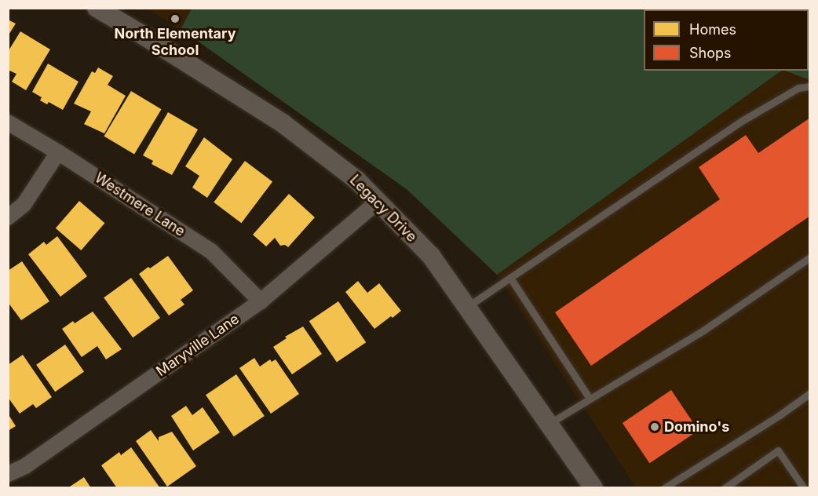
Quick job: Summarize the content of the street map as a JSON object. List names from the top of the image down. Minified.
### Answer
{"streets":{"street":["Westmere Lane","Legacy Drive","Maryville Lane"]},"crossings":[["Westmere Lane","Maryville Lane"],["Legacy Drive","Maryville Lane"]],"places":["North Elementary School","Domino's"],"legend":["Homes","Shops"]}
